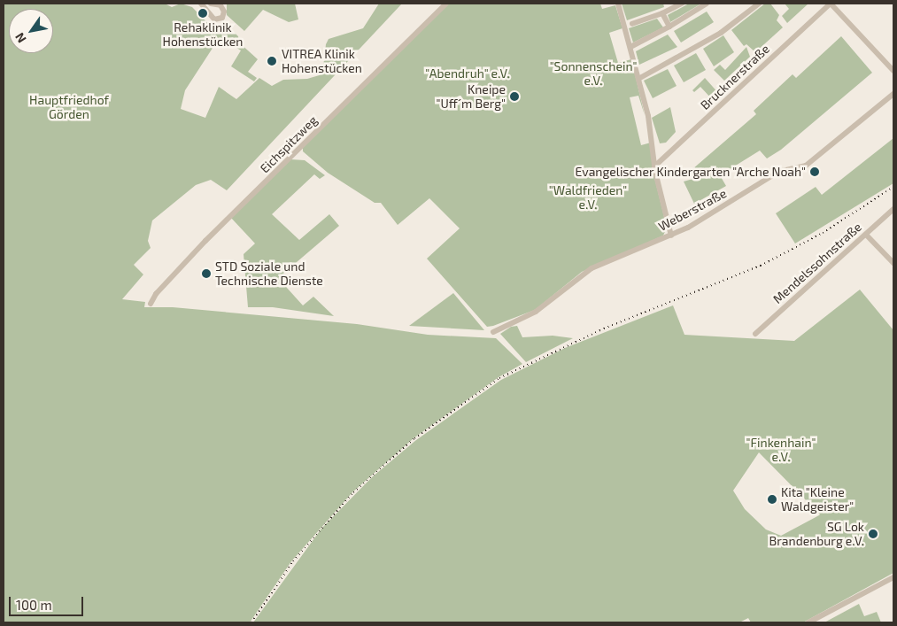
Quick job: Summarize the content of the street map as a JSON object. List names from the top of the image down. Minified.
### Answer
{"streets":{"street":["Brucknerstraße","Eichspitzweg","Weberstraße","Mendelssohnstraße"]},"parks":["\"Sonnenschein\" e.V.","\"Abendruh\" e.V.","Hauptfriedhof Görden","\"Waldfrieden\" e.V.","\"Finkenhain\" e.V."],"places":["Rehaklinik Hohenstücken","VITREA Klinik Hohenstücken","Kneipe \"Uff´m Berg\"","Evangelischer Kindergarten \"Arche Noah\"","STD Soziale und Technische Dienste","Kita \"Kleine Waldgeister\"","SG Lok Brandenburg e.V."],"scale_bar":"100 m","north":"bottom left"}
